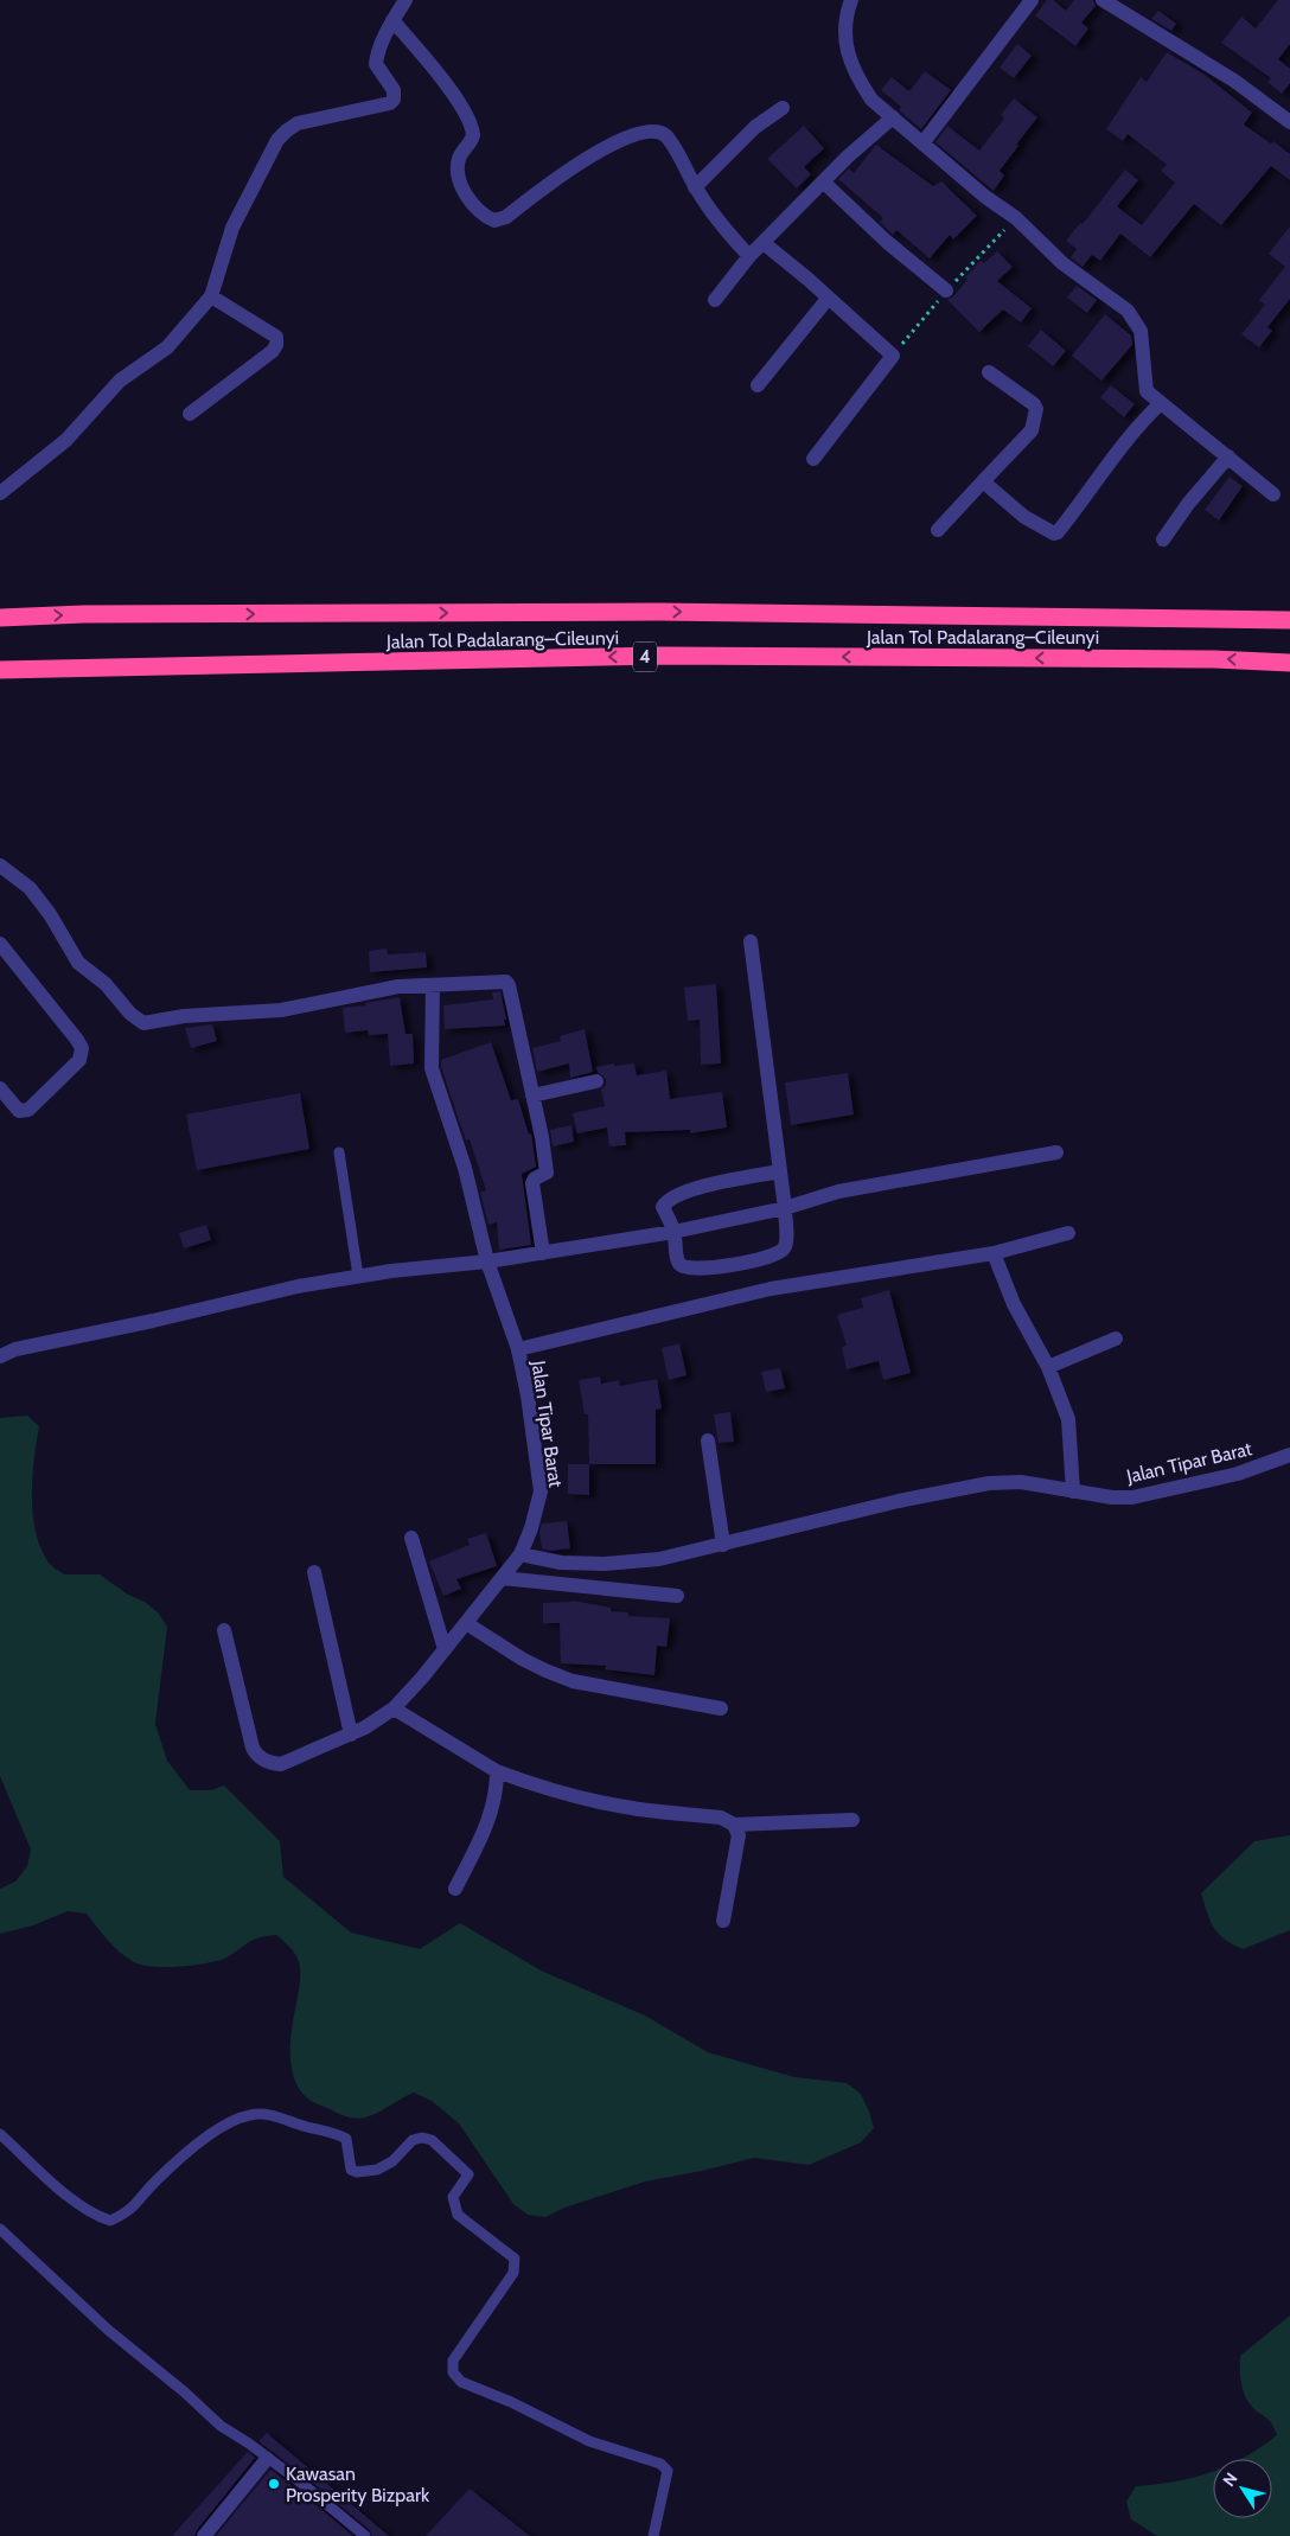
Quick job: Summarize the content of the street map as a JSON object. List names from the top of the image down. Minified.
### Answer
{"streets":{"highway":["Jalan Tol Padalarang–Cileunyi","4"],"street":["Jalan Tipar Barat"]},"places":["Kawasan Prosperity Bizpark"],"north":"top left"}
